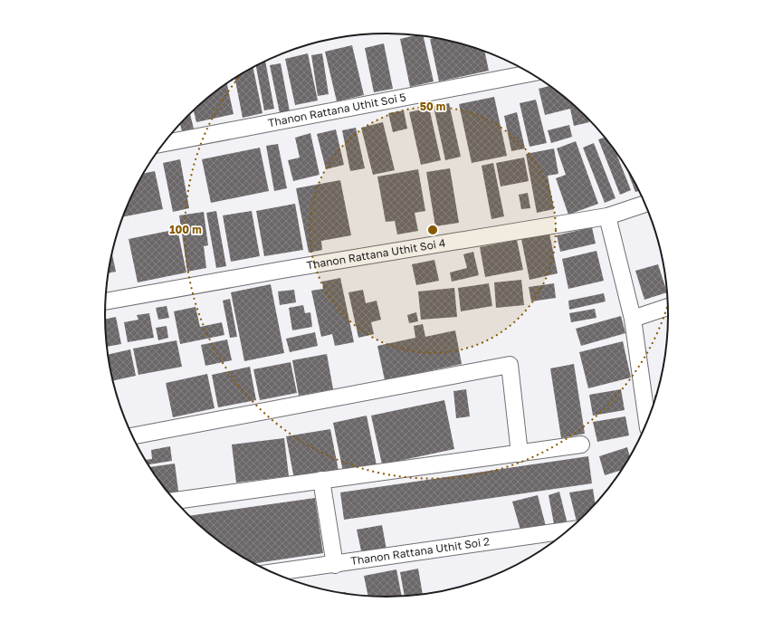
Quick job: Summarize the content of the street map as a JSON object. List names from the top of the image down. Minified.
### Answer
{"streets":{"street":["Thanon Rattana Uthit Soi 5","Thanon Rattana Uthit Soi 4","Thanon Rattana Uthit Soi 2"]},"rings":["50 m","100 m"]}
